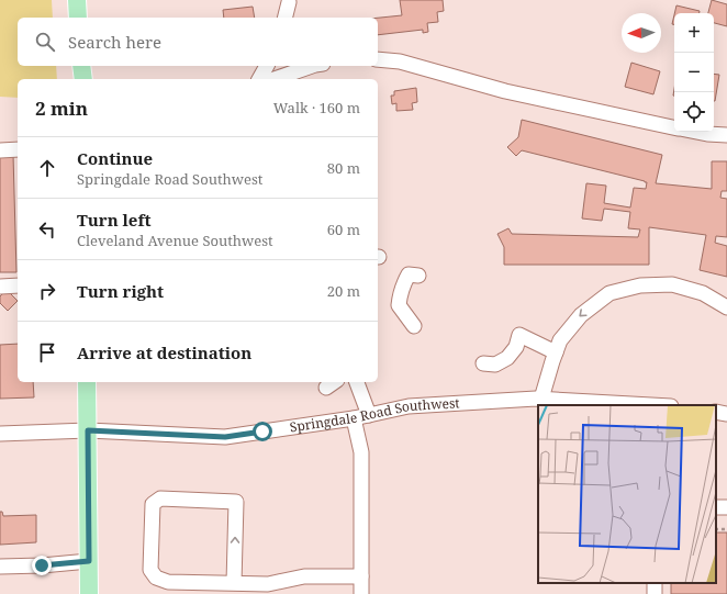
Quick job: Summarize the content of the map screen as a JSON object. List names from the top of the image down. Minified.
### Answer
{"streets":{"street":["Springdale Road Southwest"]},"north":"left","page":{"map_buttons":["+","−"],"search":"Search here","heading":["2 min","Walk · 160 m"],"list":[["Continue","Springdale Road Southwest","80 m"],["Turn left","Cleveland Avenue Southwest","60 m"],["Turn right","20 m"],"Arrive at destination"]}}
